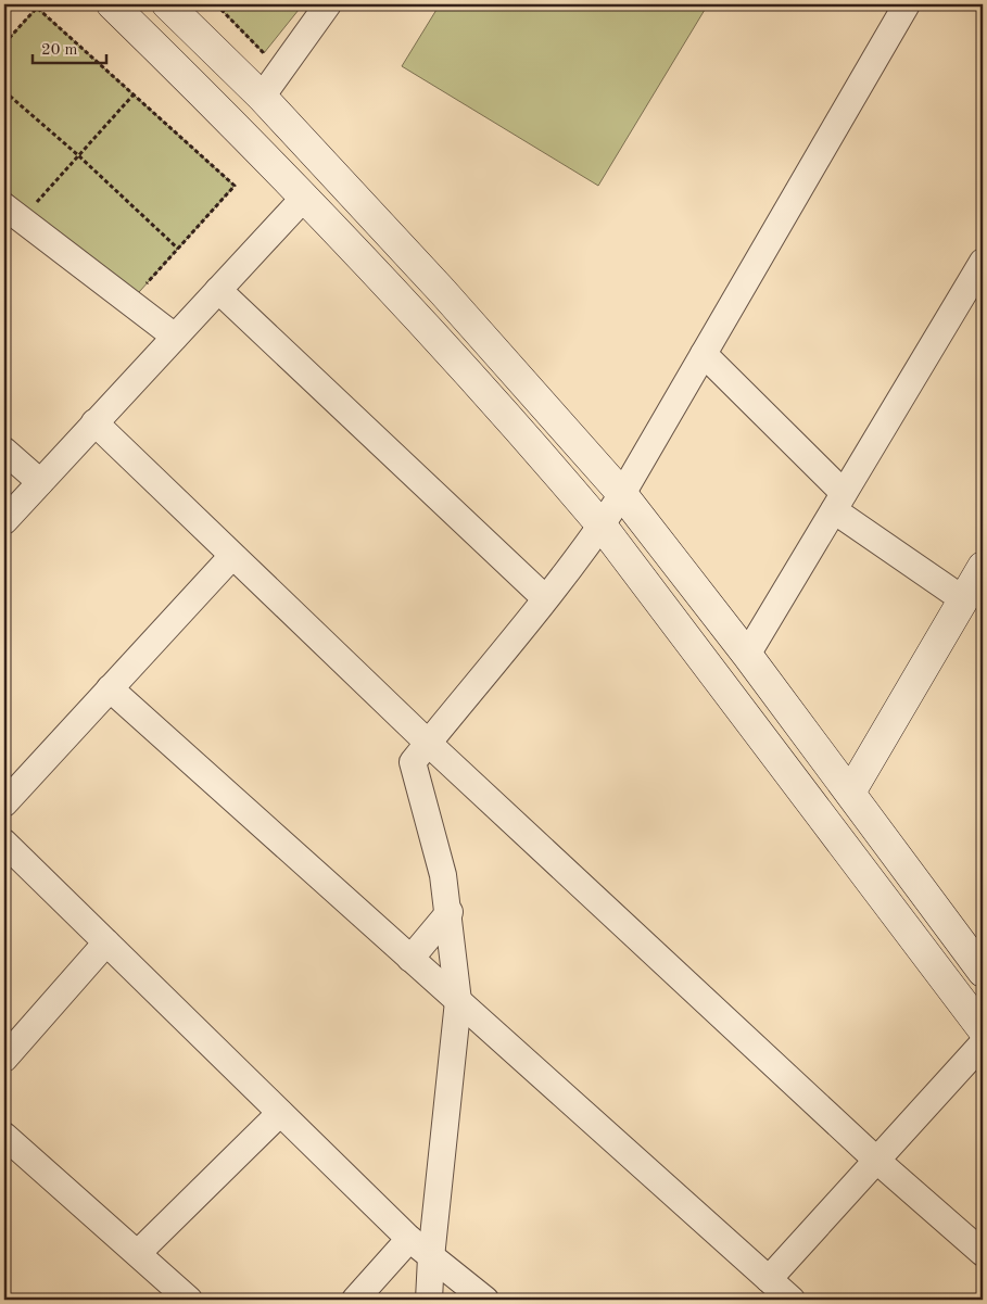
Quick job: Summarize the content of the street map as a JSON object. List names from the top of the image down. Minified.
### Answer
{"scale_bar":"20 m"}
